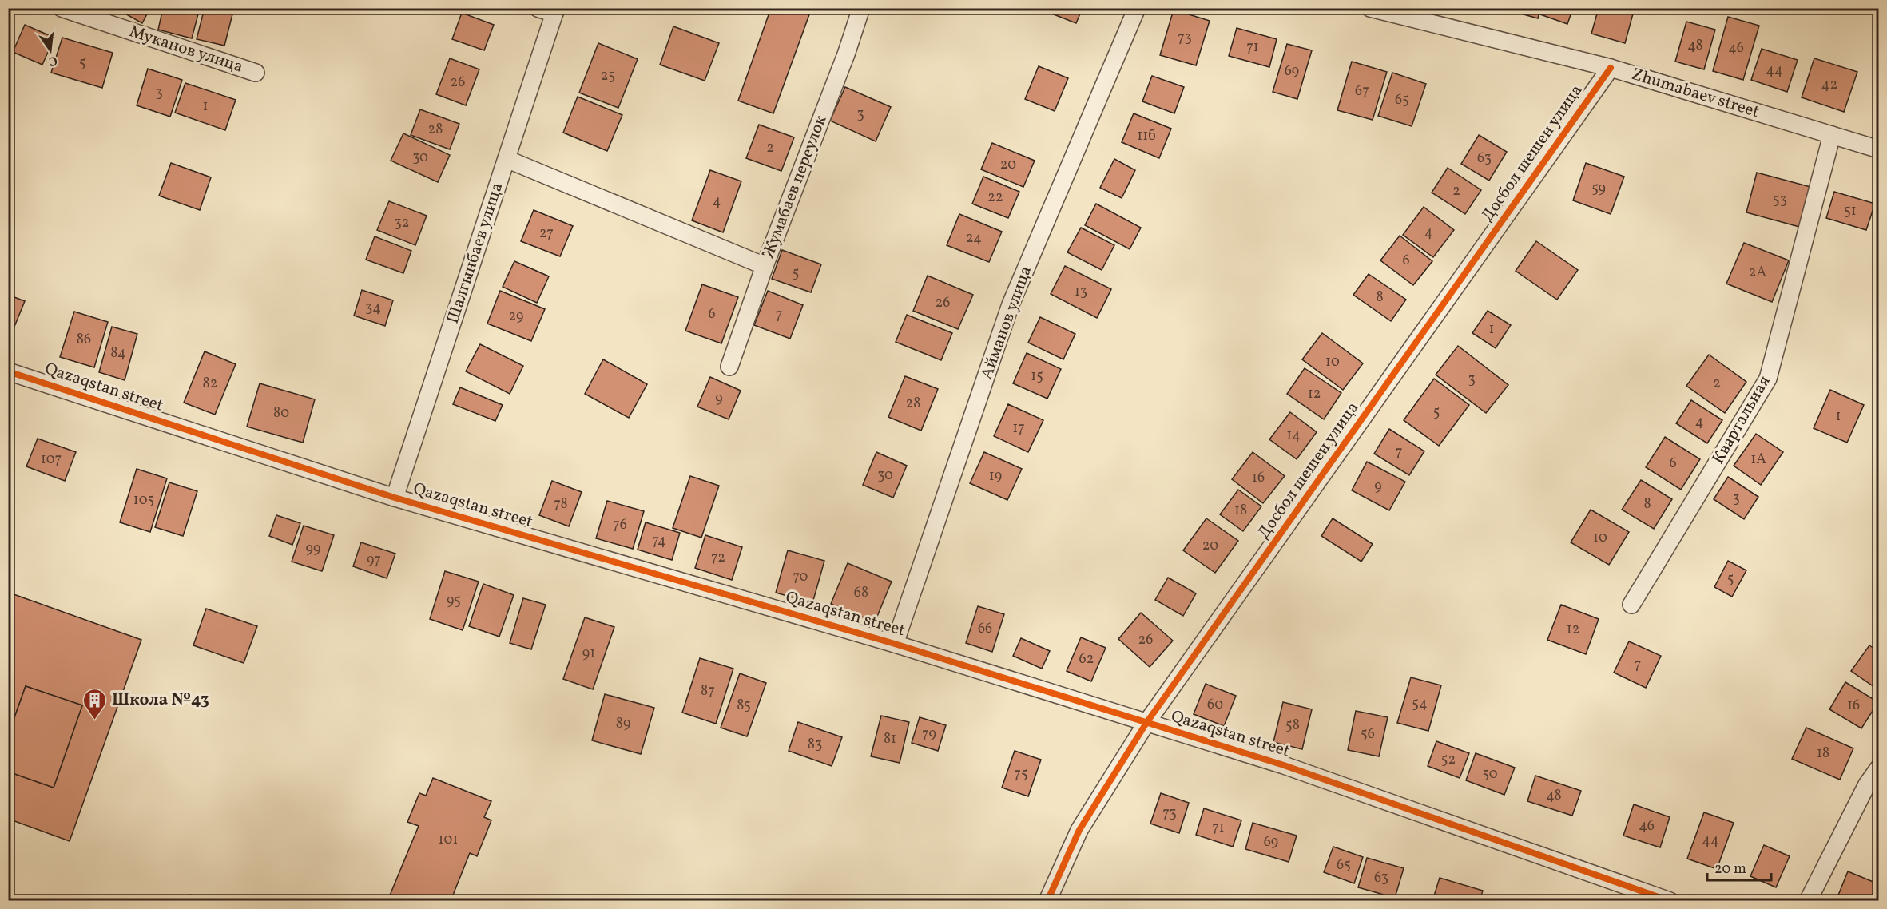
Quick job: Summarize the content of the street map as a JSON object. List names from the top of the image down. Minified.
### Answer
{"streets":{"street":["Муканов улица","Zhumabaev street","Досбол шешен улица","Жумабаев переулок","Шалгынбаев улица","Айманов улица","Qazaqstan street","Квартальная"]},"crossings":[["Zhumabaev street","Досбол шешен улица"],["Zhumabaev street","Квартальная"],["Досбол шешен улица","Qazaqstan street"],["Шалгынбаев улица","Qazaqstan street"],["Айманов улица","Qazaqstan street"]],"places":{"building":["Школа №43"]},"house_numbers":["73","48","71","46","5","44","69","25","26","42","67","3","65","1","3","28","11б","2","30","63","20","59","2","22","53","4","51","32","4","27","24","6","2А","5","13","8","26","34","6","7","29","1","86","84","10","15","3","82","2","12","9","28","5","80","1","4","17","14","7","107","1А","6","30","19","16","9","3","105","78","8","18","76","10","74","20","99","72","97","70","5","68","95","66","12","26","91","62","7","87","54","60","85","16","89","58","79","56","81","83","18","52","75","50","48","73","46","71","101","44","69","65","63"],"scale_bar":"20 m","north":"bottom"}
